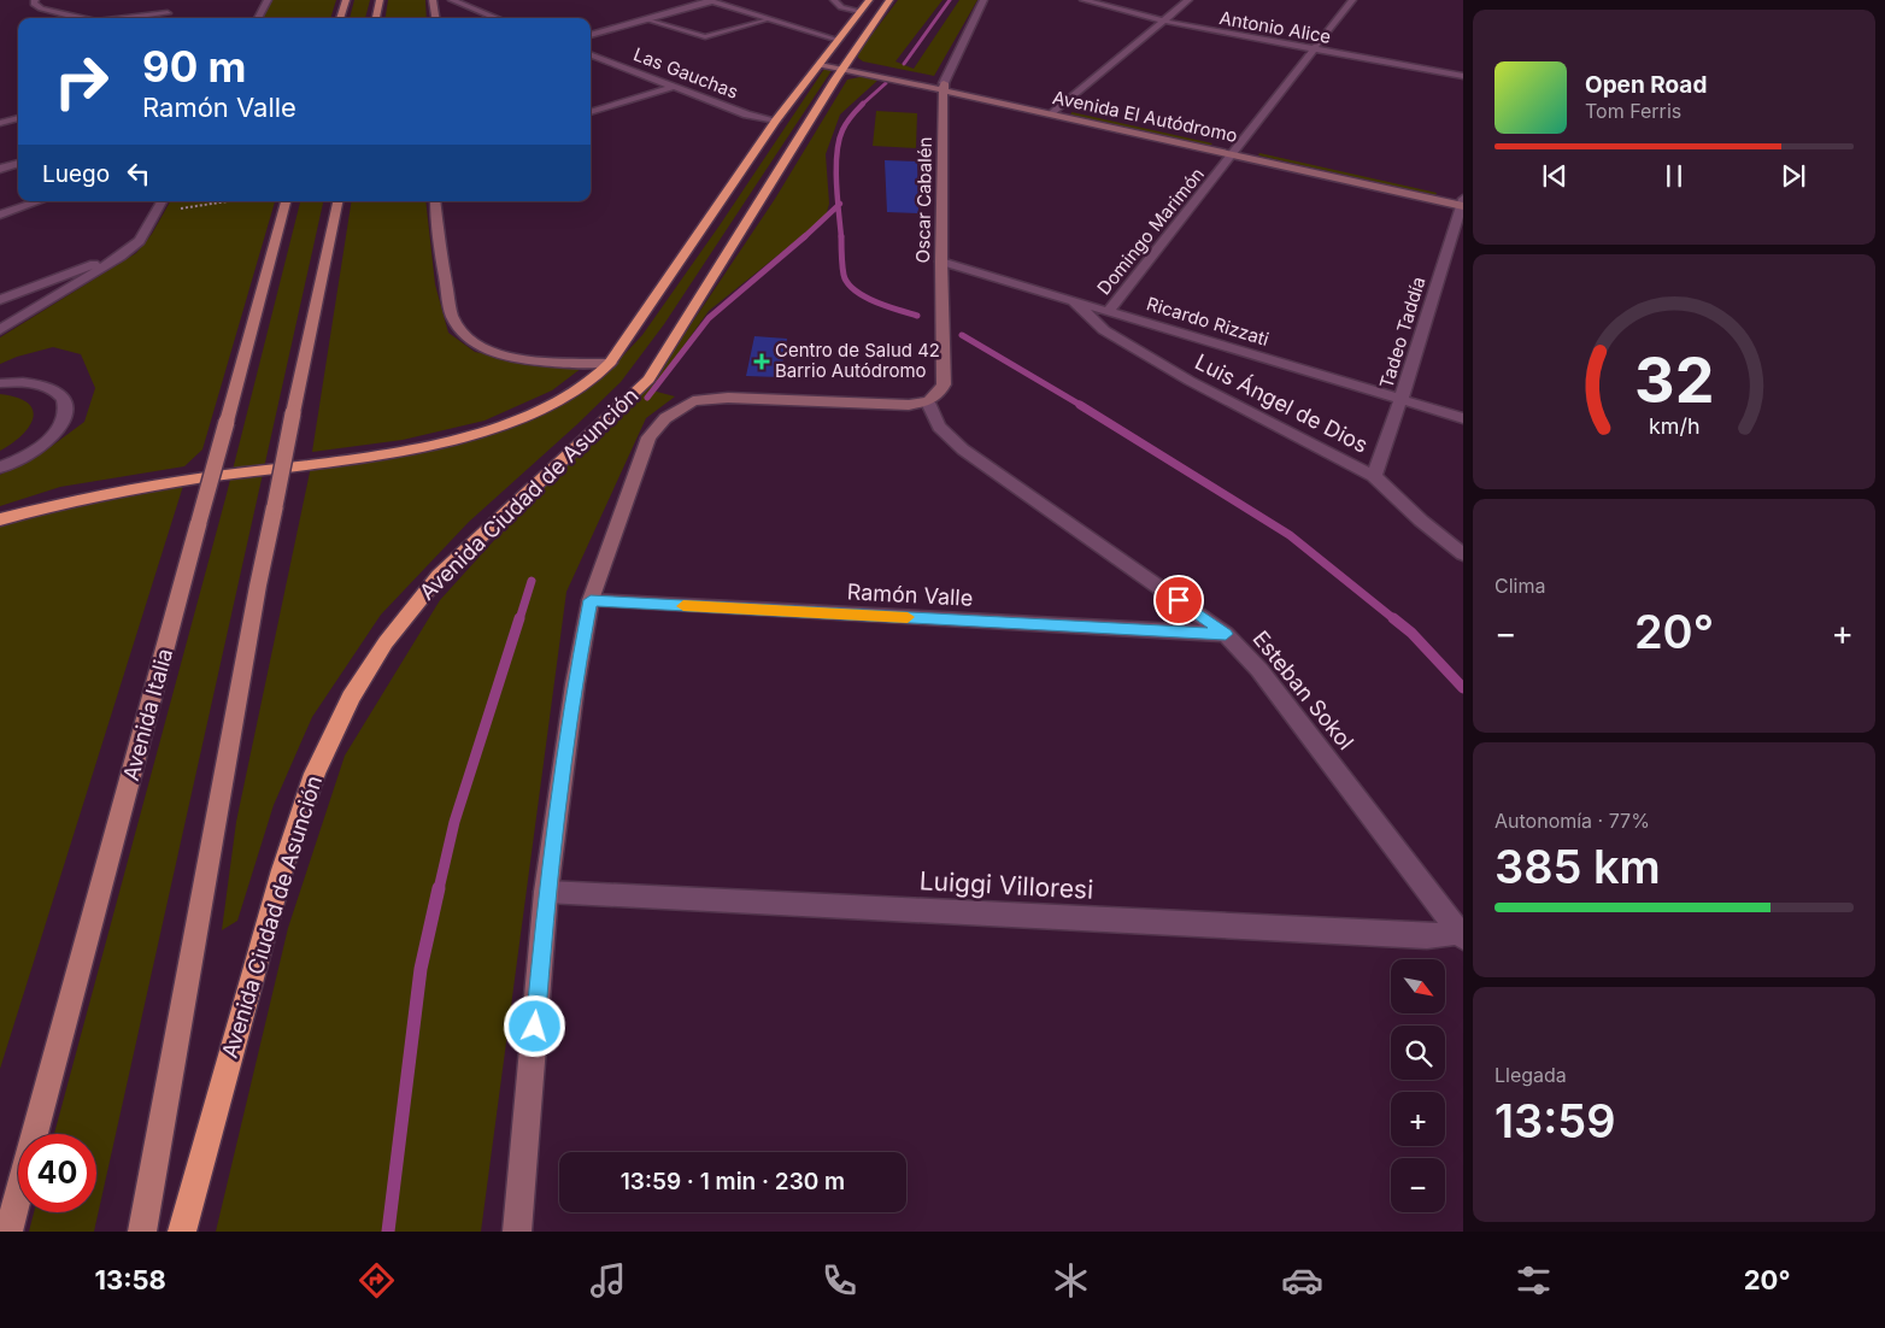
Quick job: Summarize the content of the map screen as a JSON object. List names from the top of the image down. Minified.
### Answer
{"streets":{"highway":["Avenida Ciudad de Asunción"],"main road":["Avenida Italia"],"street":["Antonio Alice","Las Gauchas","Avenida El Autódromo","Oscar Cabalén","Domingo Marimón","Ricardo Rizzati","Tadeo Taddía","Luis Ángel de Dios","Ramón Valle","Esteban Sokol","Luiggi Villoresi"]},"crossings":[["Antonio Alice","Domingo Marimón"],["Las Gauchas","Avenida Ciudad de Asunción"],["Avenida El Autódromo","Oscar Cabalén"],["Avenida El Autódromo","Domingo Marimón"],["Avenida El Autódromo","Tadeo Taddía"],["Avenida El Autódromo","Avenida Ciudad de Asunción"],["Oscar Cabalén","Ricardo Rizzati"],["Oscar Cabalén","Avenida Ciudad de Asunción"],["Oscar Cabalén","Esteban Sokol"],["Domingo Marimón","Ricardo Rizzati"],["Ricardo Rizzati","Tadeo Taddía"],["Ricardo Rizzati","Luis Ángel de Dios"],["Tadeo Taddía","Luis Ángel de Dios"],["Avenida Ciudad de Asunción","Ramón Valle"],["Avenida Ciudad de Asunción","Esteban Sokol"],["Avenida Ciudad de Asunción","Luiggi Villoresi"],["Ramón Valle","Esteban Sokol"],["Esteban Sokol","Luiggi Villoresi"]],"places":{"health":["Centro de Salud 42 Barrio Autódromo"]},"north":"bottom right","page":{"turn":["90 m","Ramón Valle"],"song":["Open Road","Tom Ferris"],"then":"Luego","tile":["Clima",["Autonomía · 77%","385 km"],["Llegada","13:59"]],"heat":["−","20°","+"],"map_buttons":["+","−"],"limit":"40","trip":"13:59 · 1 min · 230 m","tabs":["13:58","20°"],"gauge":["32","km/h"]}}
